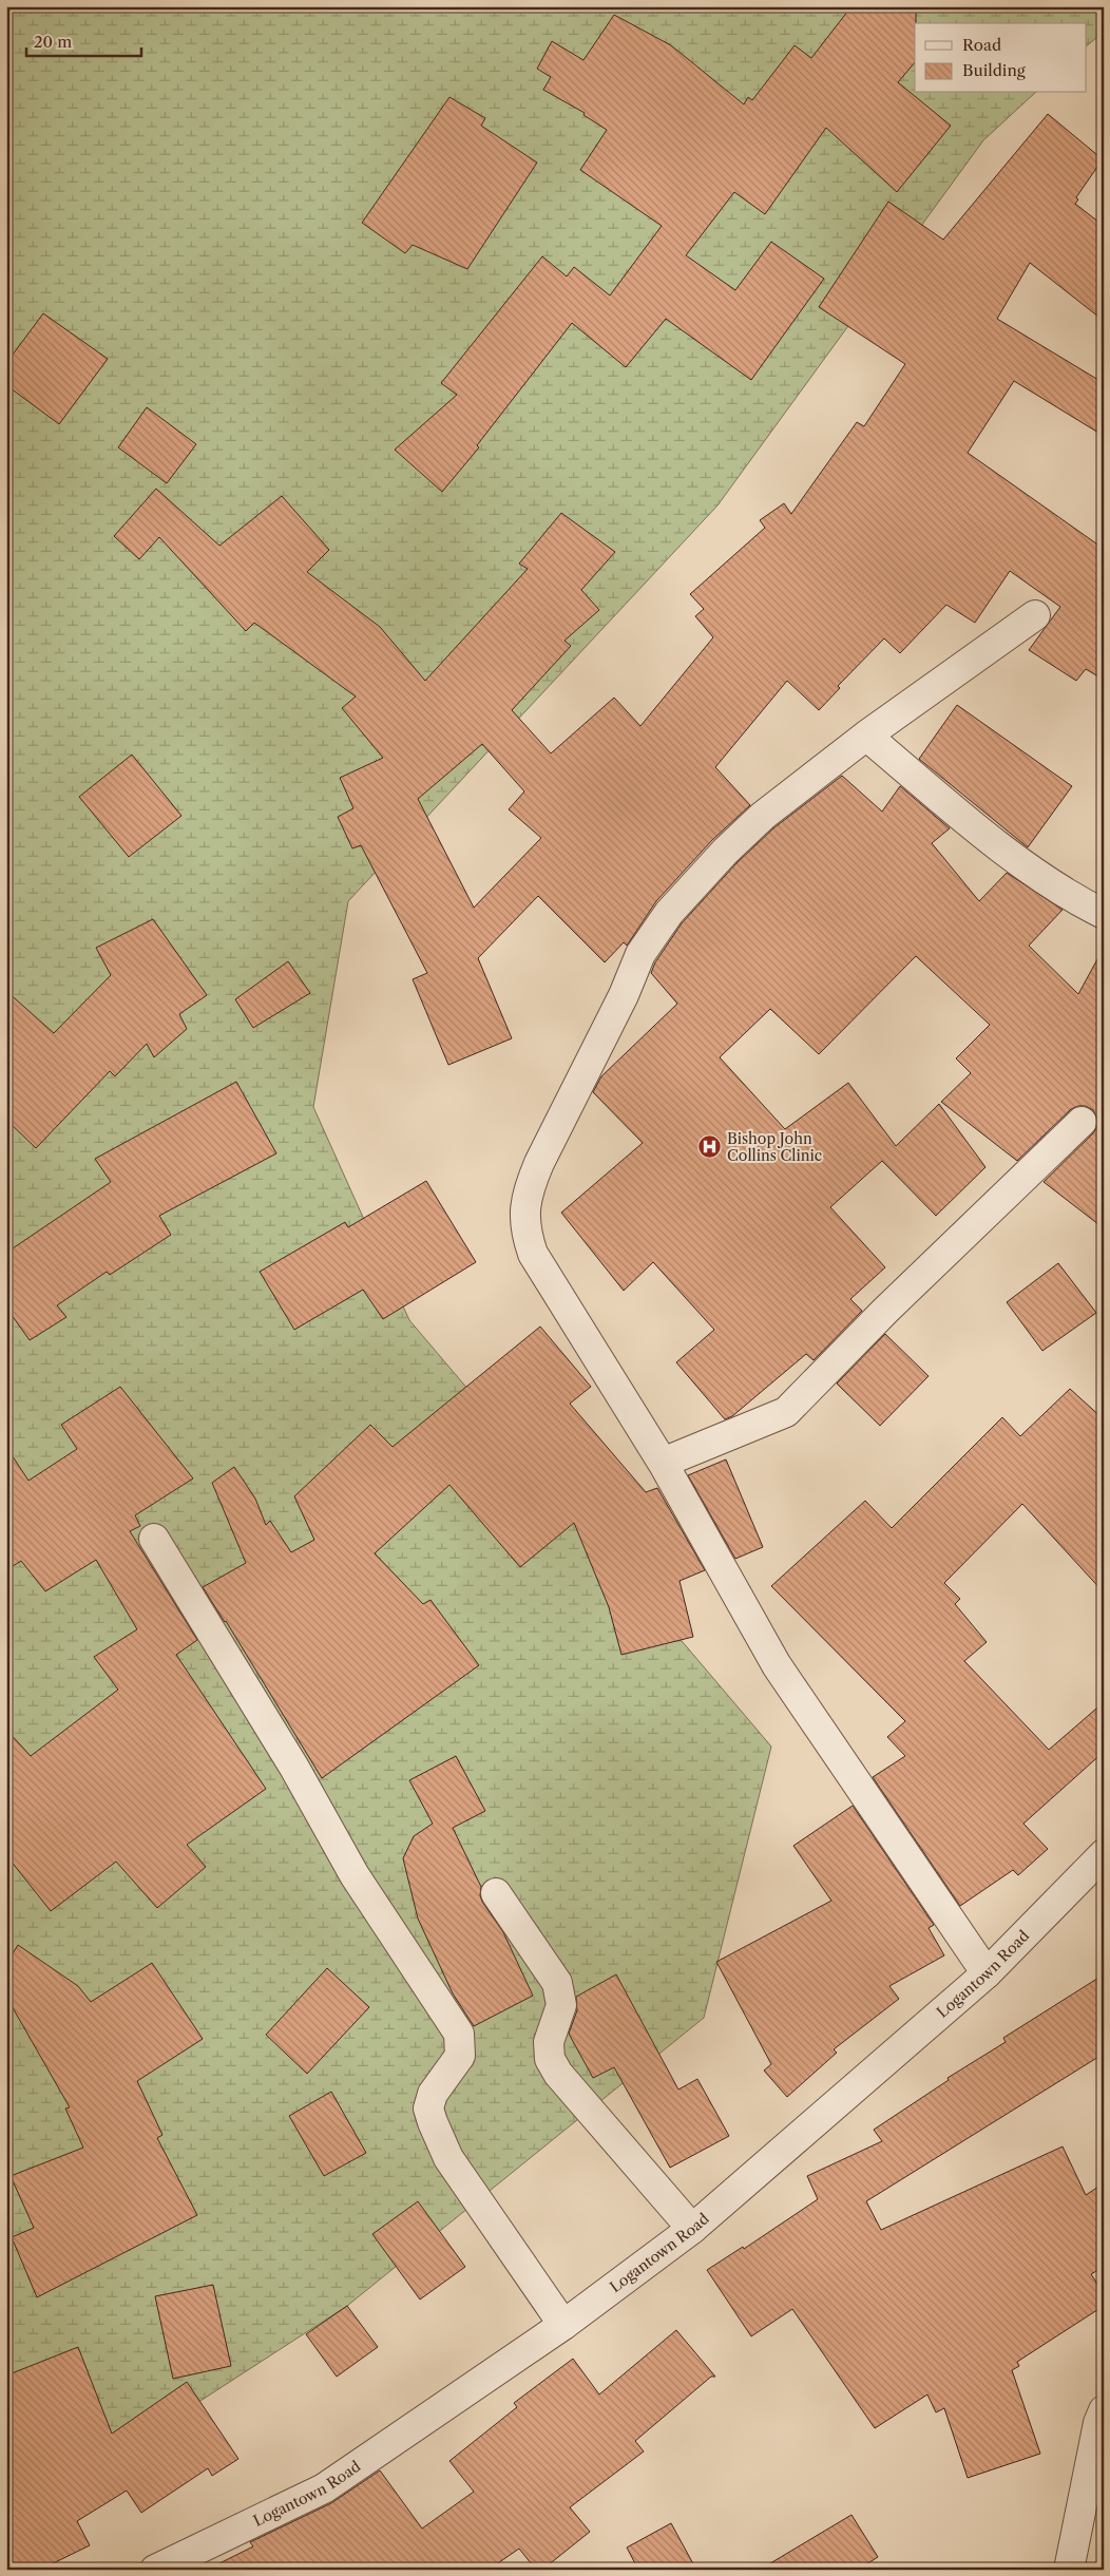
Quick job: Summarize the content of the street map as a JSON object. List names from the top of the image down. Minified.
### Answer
{"streets":{"street":["Logantown Road"]},"places":{"hospital":["Bishop John Collins Clinic"]},"legend":["Road","Building"],"scale_bar":"20 m"}
